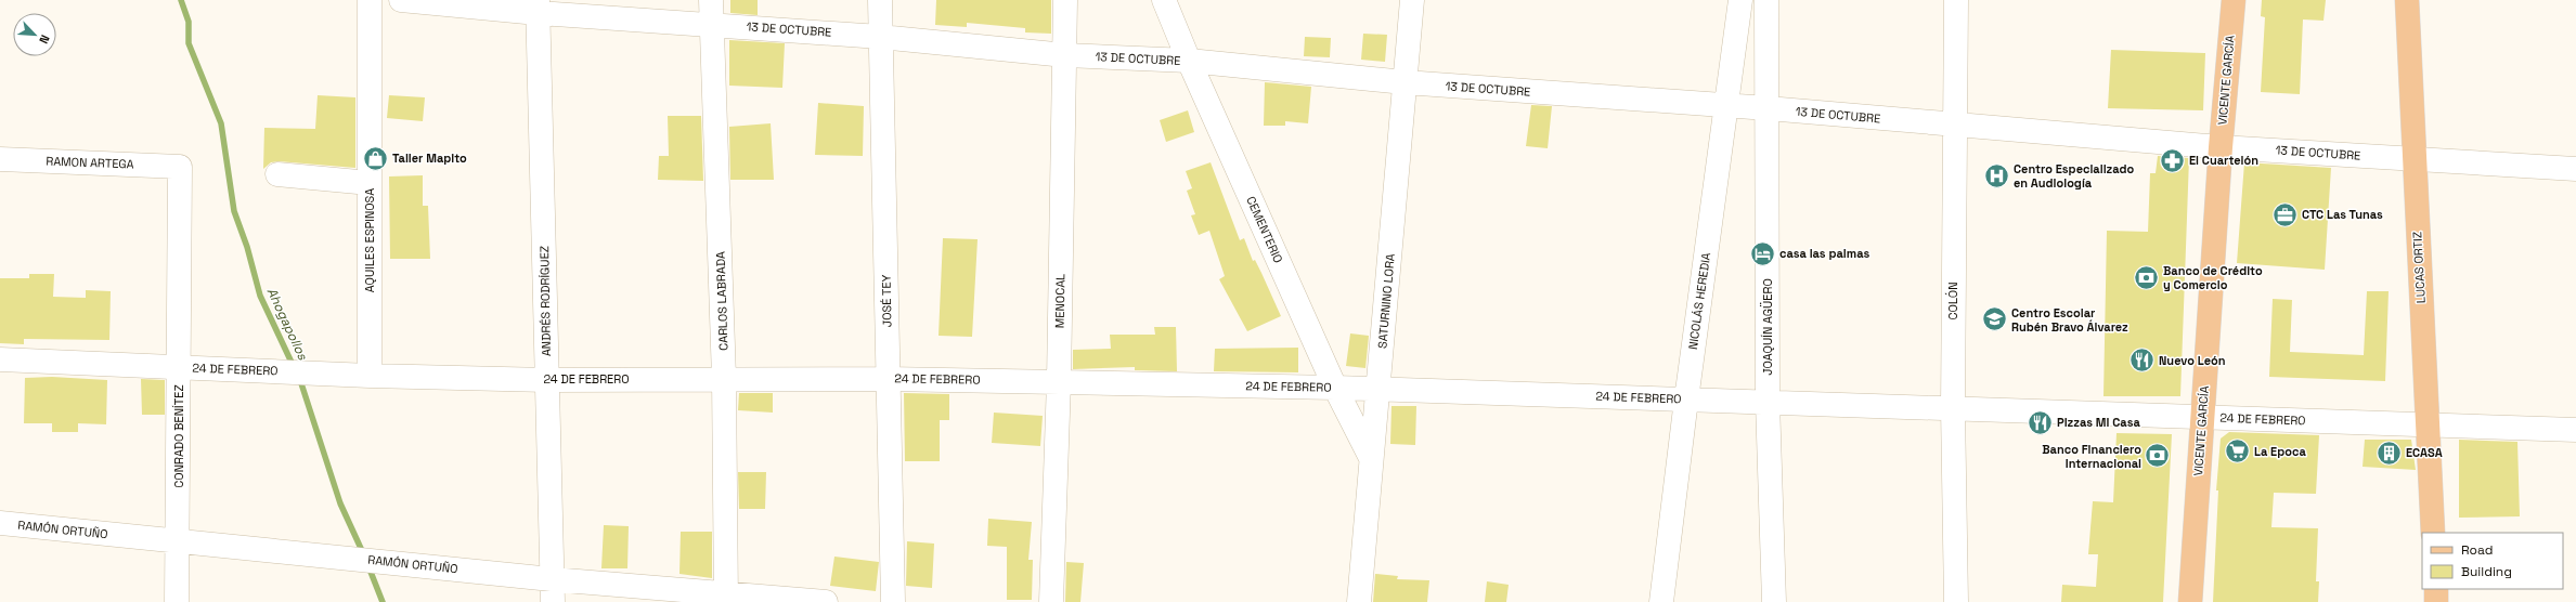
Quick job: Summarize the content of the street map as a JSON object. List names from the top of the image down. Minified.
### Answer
{"streets":{"main road":["VICENTE GARCÍA","LUCAS ORTIZ"],"street":["13 DE OCTUBRE","RAMON ARTEGA","CEMENTERIO","AQUILES ESPINOSA","ANDRÉS RODRÍGUEZ","CARLOS LABRADA","JOSÉ TEY","MENOCAL","SATURNINO LORA","NICOLÁS HEREDIA","COLÓN","JOAQUÍN AGÜERO","24 DE FEBRERO","CONRADO BENÍTEZ","RAMÓN ORTUÑO"]},"crossings":[["13 DE OCTUBRE","VICENTE GARCÍA"],["13 DE OCTUBRE","CEMENTERIO"],["13 DE OCTUBRE","LUCAS ORTIZ"],["13 DE OCTUBRE","ANDRÉS RODRÍGUEZ"],["13 DE OCTUBRE","CARLOS LABRADA"],["13 DE OCTUBRE","JOSÉ TEY"],["13 DE OCTUBRE","MENOCAL"],["13 DE OCTUBRE","SATURNINO LORA"],["13 DE OCTUBRE","NICOLÁS HEREDIA"],["13 DE OCTUBRE","COLÓN"],["13 DE OCTUBRE","JOAQUÍN AGÜERO"],["VICENTE GARCÍA","24 DE FEBRERO"],["RAMON ARTEGA","CONRADO BENÍTEZ"],["CEMENTERIO","SATURNINO LORA"],["CEMENTERIO","24 DE FEBRERO"],["AQUILES ESPINOSA","24 DE FEBRERO"],["LUCAS ORTIZ","24 DE FEBRERO"],["ANDRÉS RODRÍGUEZ","24 DE FEBRERO"],["ANDRÉS RODRÍGUEZ","RAMÓN ORTUÑO"],["CARLOS LABRADA","24 DE FEBRERO"],["CARLOS LABRADA","RAMÓN ORTUÑO"],["JOSÉ TEY","24 DE FEBRERO"],["MENOCAL","24 DE FEBRERO"],["SATURNINO LORA","24 DE FEBRERO"],["NICOLÁS HEREDIA","24 DE FEBRERO"],["COLÓN","24 DE FEBRERO"],["JOAQUÍN AGÜERO","24 DE FEBRERO"],["24 DE FEBRERO","CONRADO BENÍTEZ"],["CONRADO BENÍTEZ","RAMÓN ORTUÑO"]],"water":["Ahogapollos"],"places":{"shop":["Taller Mapito"],"pharmacy":["El Cuartelón"],"hospital":["Centro Especializado en Audiología"],"office":["CTC Las Tunas"],"hotel":["casa las palmas"],"bank":["Banco de Crédito y Comercio","Banco Financiero Internacional"],"school or university":["Centro Escolar Rubén Bravo Álvarez"],"restaurant":["Nuevo León","Pizzas Mi Casa"],"supermarket":["La Epoca"],"building":["ECASA"]},"legend":["Road","Building"],"north":"bottom right"}
